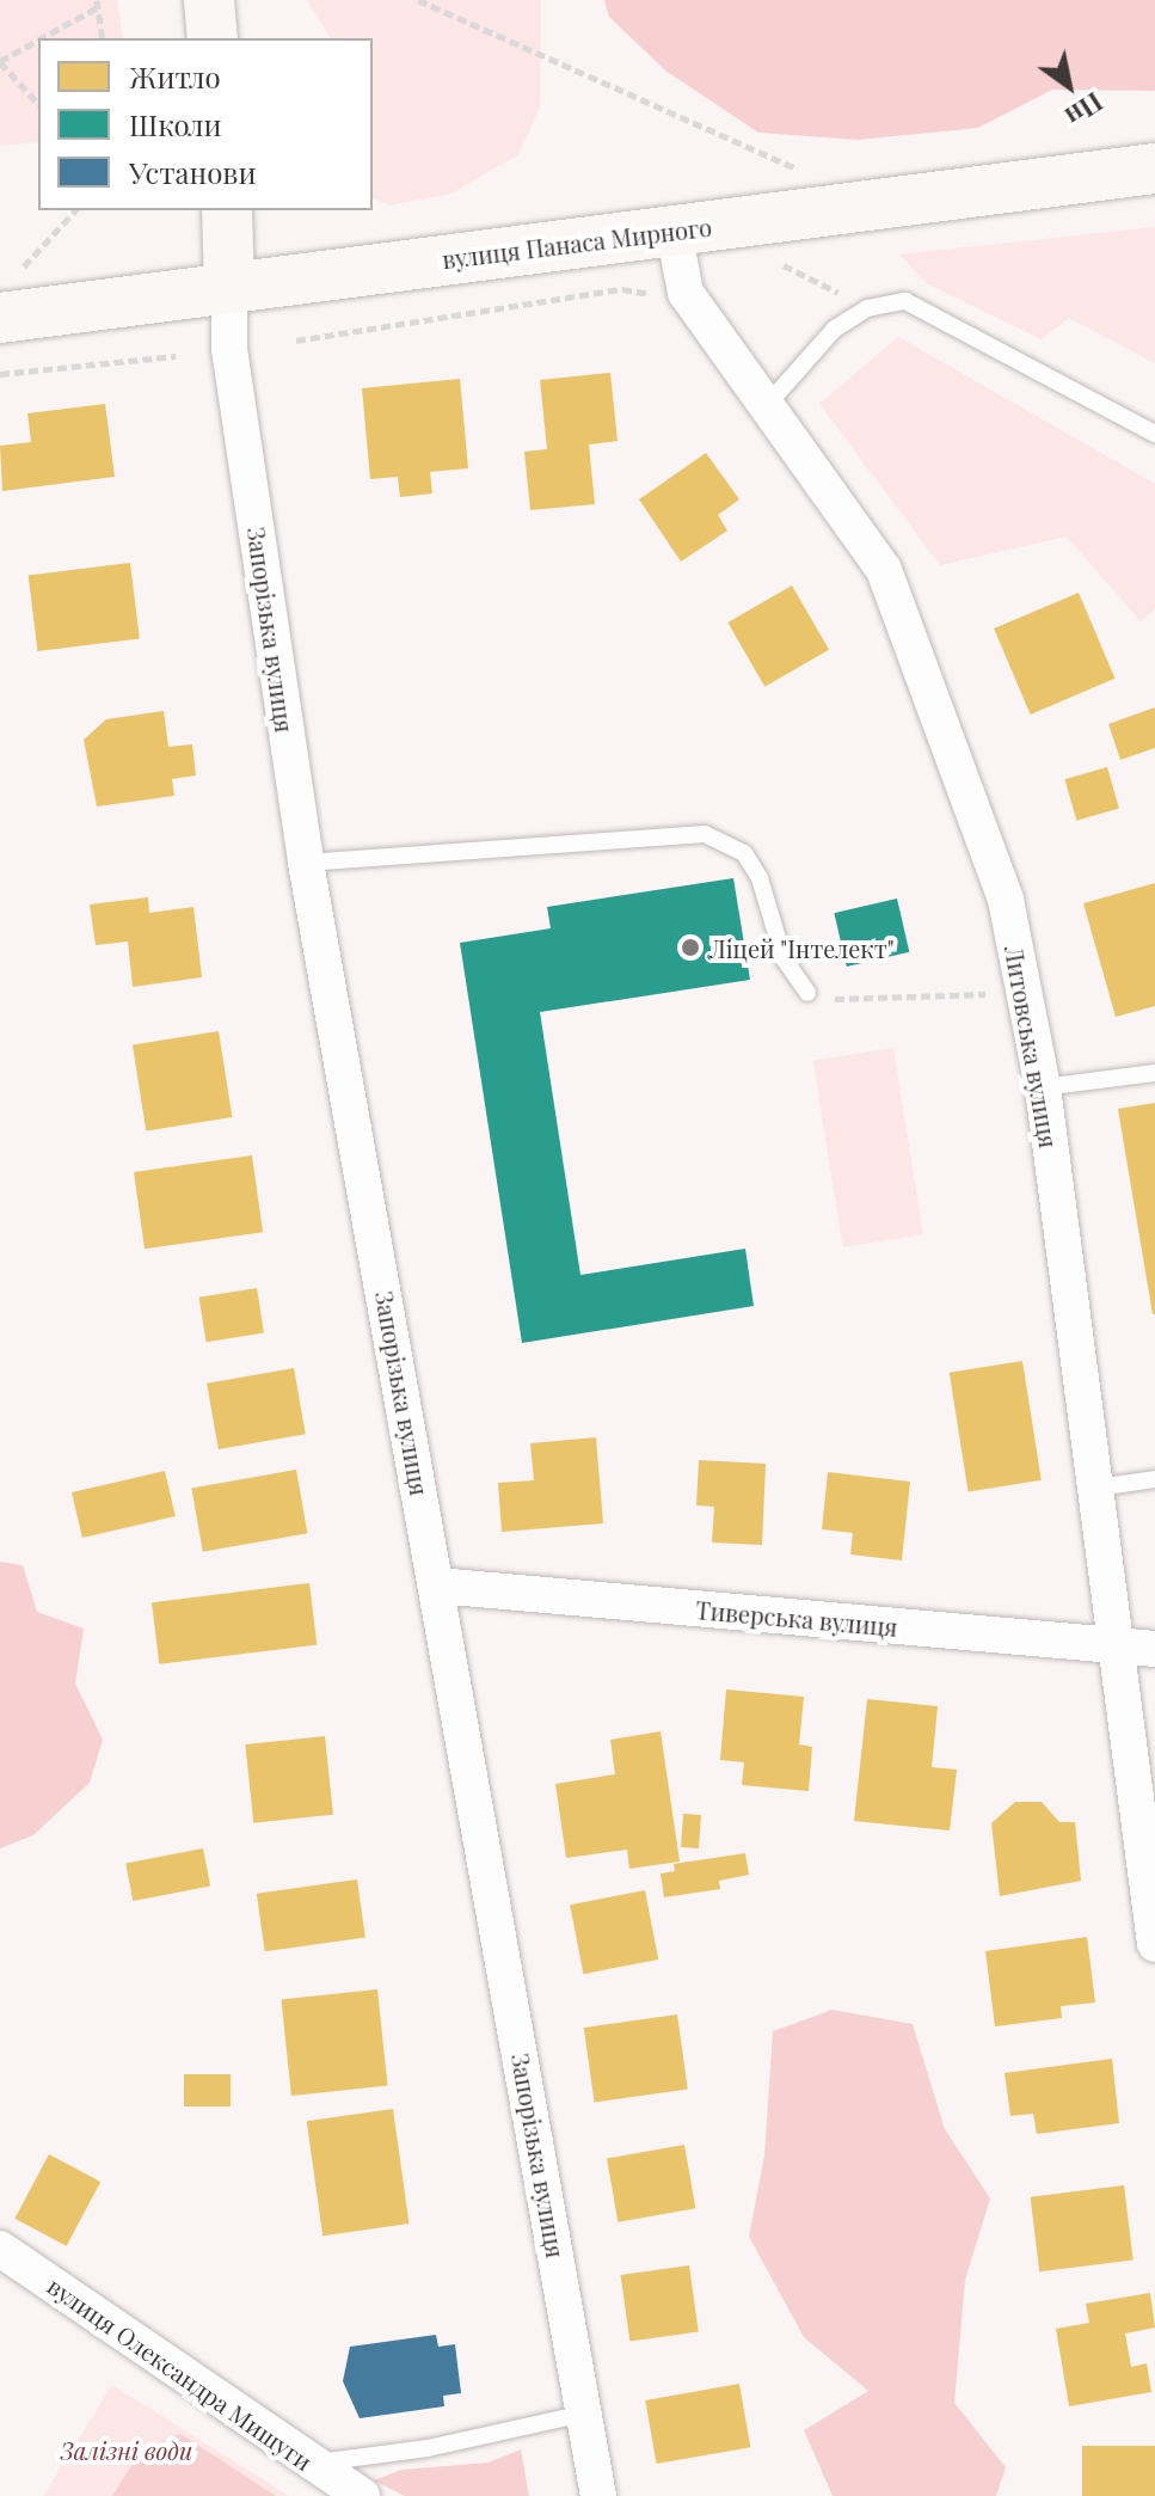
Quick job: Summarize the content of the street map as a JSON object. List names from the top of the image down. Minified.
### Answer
{"streets":{"street":["вулиця Панаса Мирного","Запорізька вулиця","Литовська вулиця","Тиверська вулиця","вулиця Олександра Мишуги"]},"crossings":[["вулиця Панаса Мирного","Запорізька вулиця"],["вулиця Панаса Мирного","Литовська вулиця"],["Запорізька вулиця","Тиверська вулиця"],["Литовська вулиця","Тиверська вулиця"]],"parks":["Залізні води"],"places":["Ліцей \"Інтелект\""],"legend":["Житло","Школи","Установи"],"north":"bottom right"}
